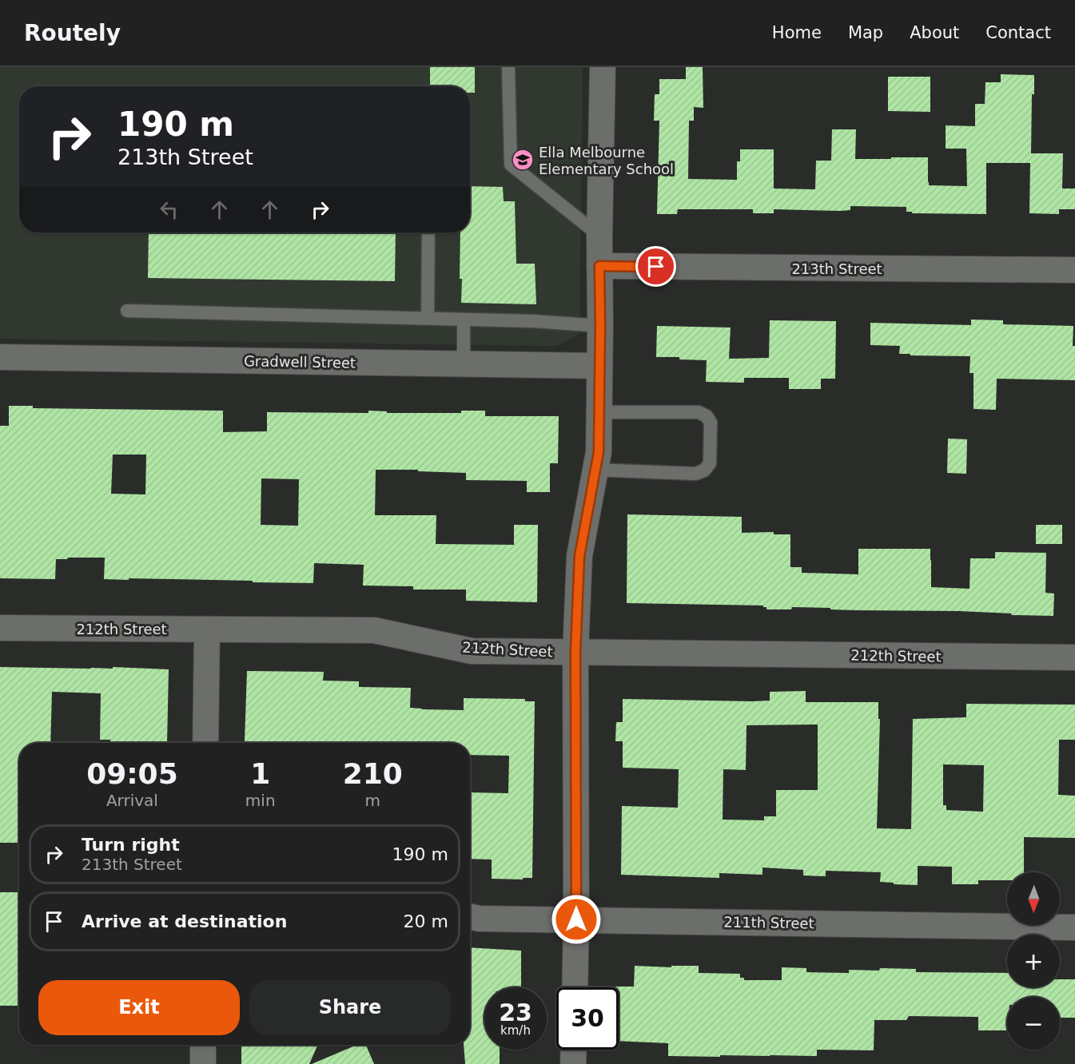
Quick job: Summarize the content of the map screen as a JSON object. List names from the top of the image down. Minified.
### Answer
{"streets":{"street":["213th Street","Gradwell Street","212th Street","211th Street"]},"places":{"school or university":["Ella Melbourne Elementary School"]},"north":"bottom","page":{"header":"Routely","nav":["Home","Map","About","Contact"],"turn":["190 m","213th Street"],"eta":["09:05","Arrival","1","min","210","m"],"list":[{"name":"Turn right","note":"213th Street","value":"190 m"},{"name":"Arrive at destination","value":"20 m"}],"map_buttons":["+","−"],"buttons":["Exit","Share"],"speed":"23 km/h","limit":"30"}}
